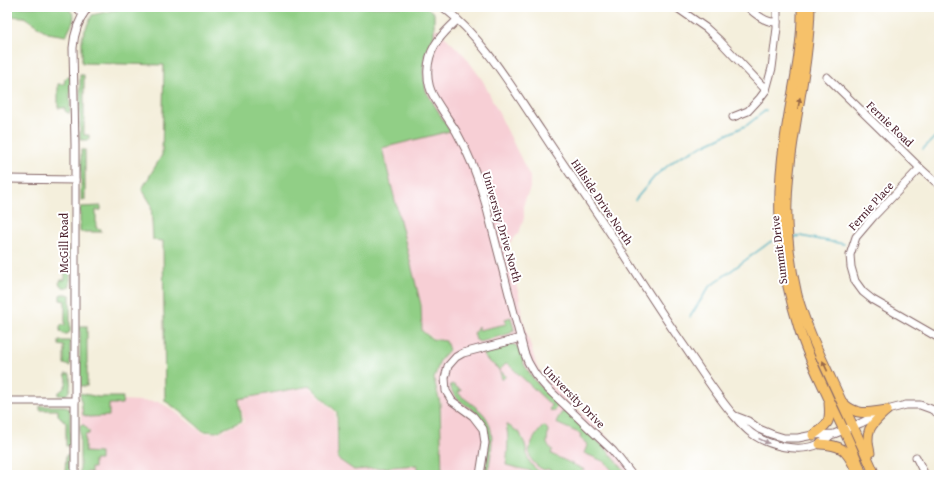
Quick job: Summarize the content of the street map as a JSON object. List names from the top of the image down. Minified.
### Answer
{"streets":{"main road":["Summit Drive"],"street":["Fernie Road","Hillside Drive North","Fernie Place","University Drive North","McGill Road","University Drive"]},"crossings":[["Fernie Road","Fernie Place"],["Hillside Drive North","Summit Drive"],["University Drive North","University Drive"]]}
